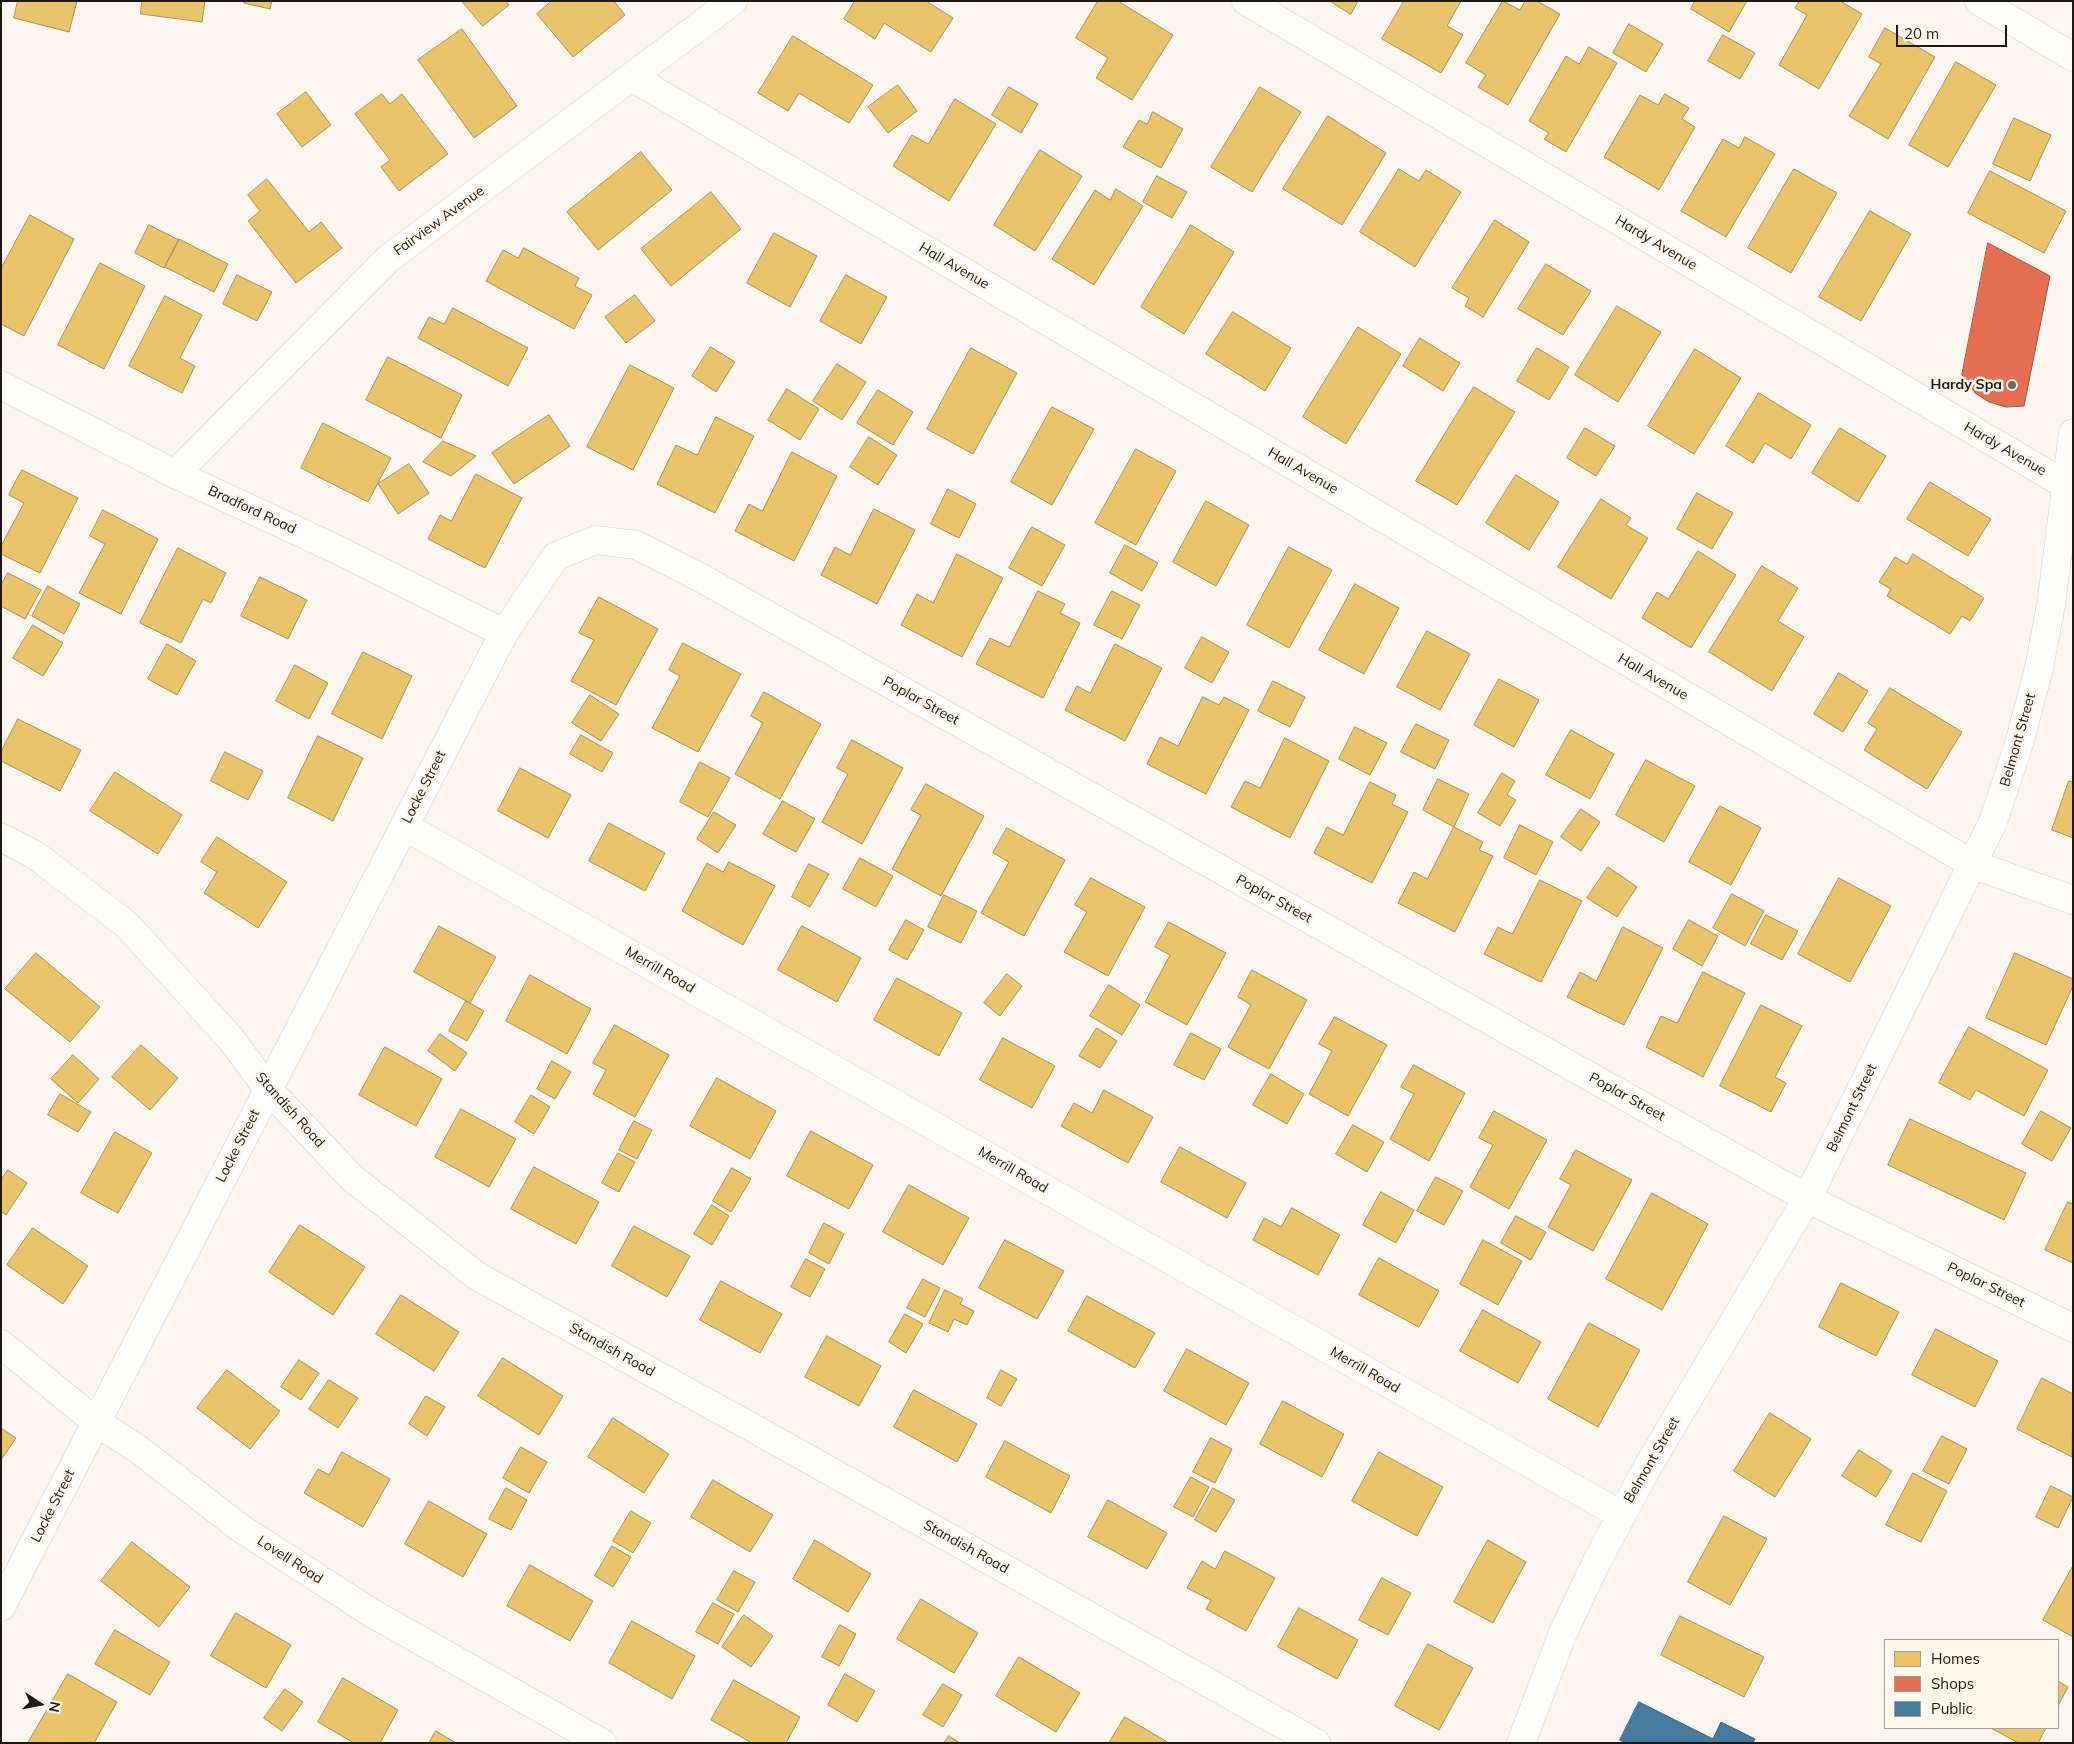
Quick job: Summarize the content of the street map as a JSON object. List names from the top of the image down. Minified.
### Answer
{"streets":{"street":["Fairview Avenue","Hardy Avenue","Hall Avenue","Bradford Road","Poplar Street","Belmont Street","Locke Street","Merrill Road","Standish Road","Lovell Road"]},"crossings":[["Fairview Avenue","Hall Avenue"],["Fairview Avenue","Bradford Road"],["Hardy Avenue","Belmont Street"],["Hall Avenue","Belmont Street"],["Bradford Road","Poplar Street"],["Bradford Road","Locke Street"],["Poplar Street","Belmont Street"],["Poplar Street","Locke Street"],["Belmont Street","Merrill Road"],["Locke Street","Merrill Road"],["Locke Street","Standish Road"],["Locke Street","Lovell Road"]],"places":["Hardy Spa"],"legend":["Homes","Shops","Public"],"scale_bar":"20 m","north":"right"}
